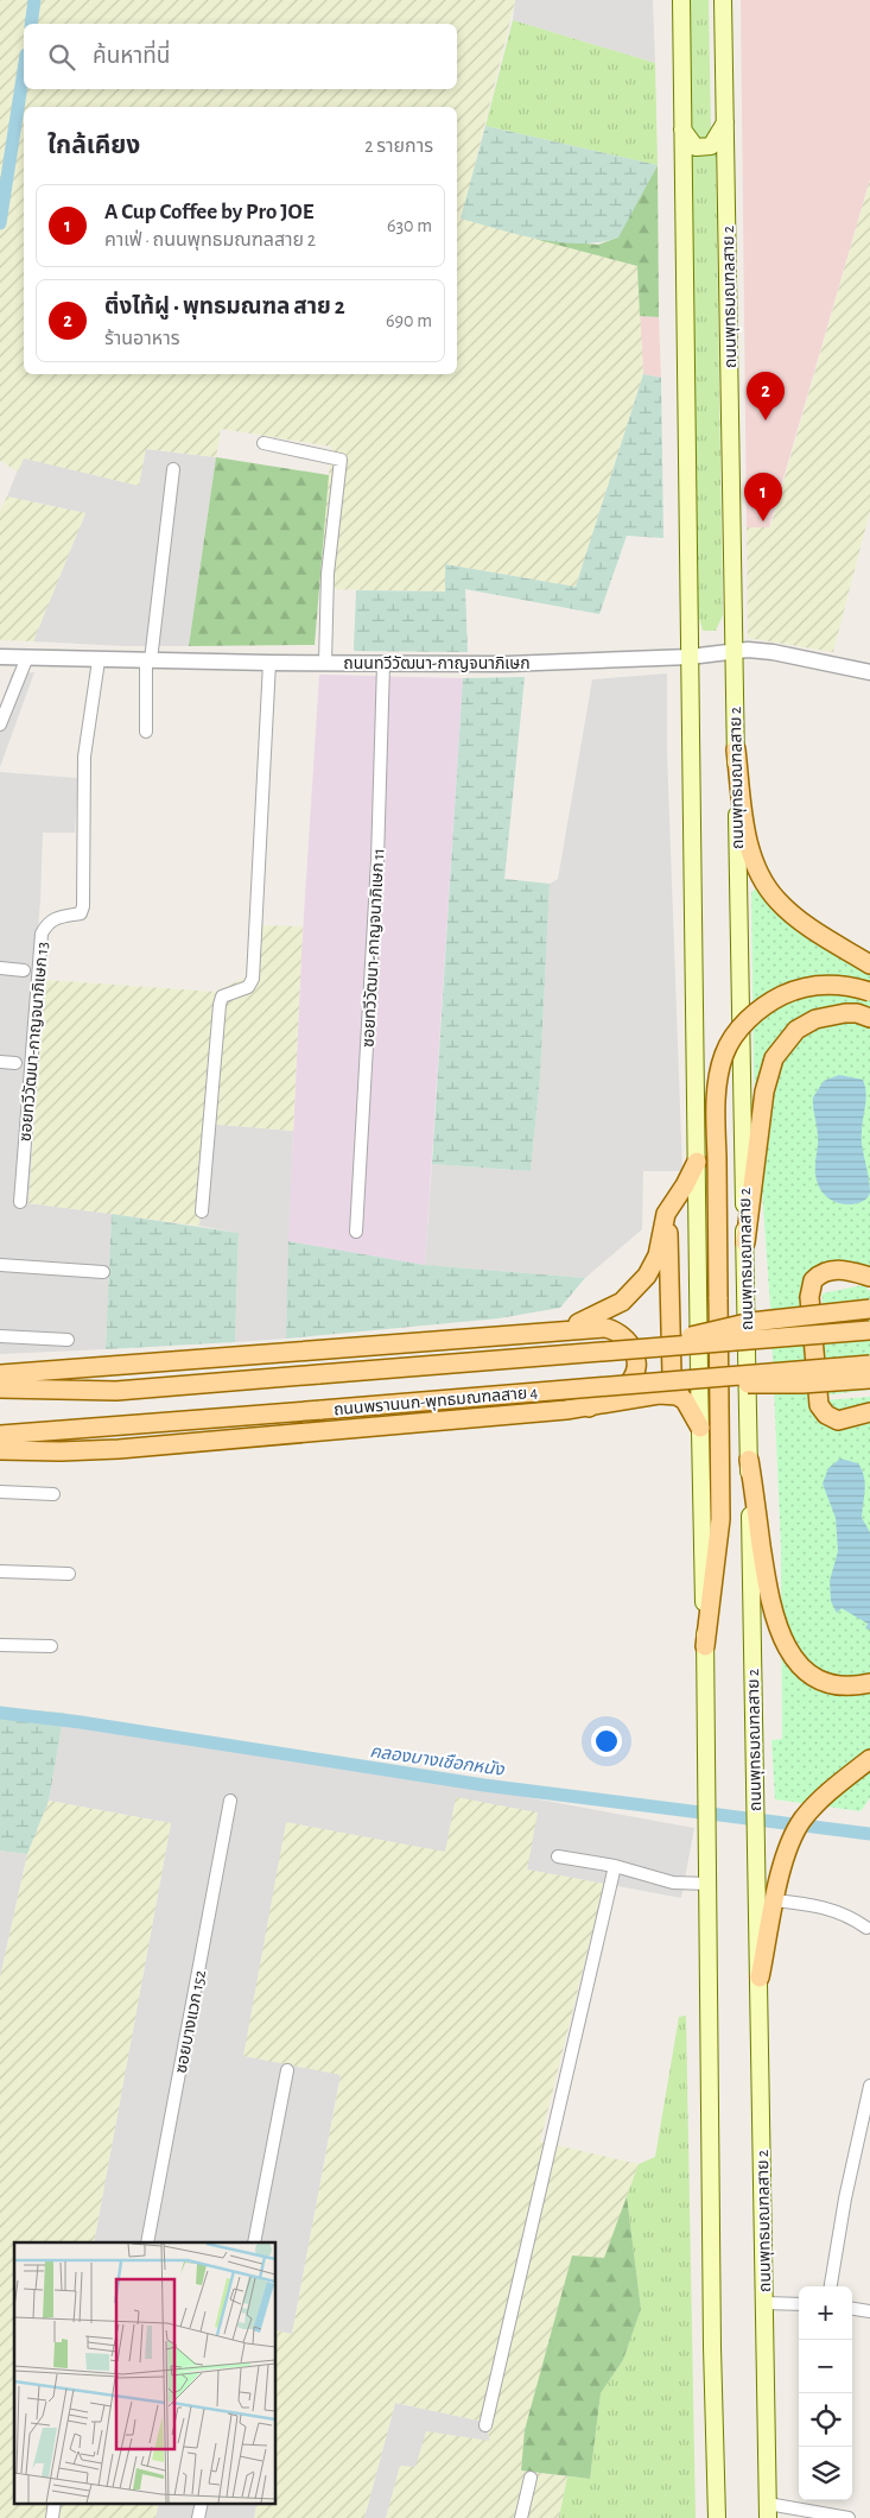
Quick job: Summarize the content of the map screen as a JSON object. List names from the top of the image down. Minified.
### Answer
{"streets":{"main road":["ถนนพุทธมณฑลสาย 2","ถนนพรานนก-พุทธมณฑลสาย 4"],"street":["ถนนทวีวัฒนา-กาญจนาภิเษก","ซอยทวีวัฒนา-กาญจนาภิเษก 11","ซอยทวีวัฒนา-กาญจนาภิเษก 13","ซอยบางแวก 152"]},"crossings":[["ถนนพุทธมณฑลสาย 2","ถนนทวีวัฒนา-กาญจนาภิเษก"],["ถนนทวีวัฒนา-กาญจนาภิเษก","ซอยทวีวัฒนา-กาญจนาภิเษก 11"],["ถนนทวีวัฒนา-กาญจนาภิเษก","ซอยทวีวัฒนา-กาญจนาภิเษก 13"]],"water":["คลองบางเชือกหนัง"],"page":{"search":"ค้นหาที่นี่","heading":["ใกล้เคียง","2 รายการ"],"list":[{"mark":"1","name":"A Cup Coffee by Pro JOE","note":"คาเฟ่ · ถนนพุทธมณฑลสาย 2","value":"630 m"},{"mark":"2","name":"ติ่งไท้ฝู • พุทธมณฑล สาย 2","note":"ร้านอาหาร","value":"690 m"}],"pins":["2","1"],"map_buttons":["+","−"]}}
